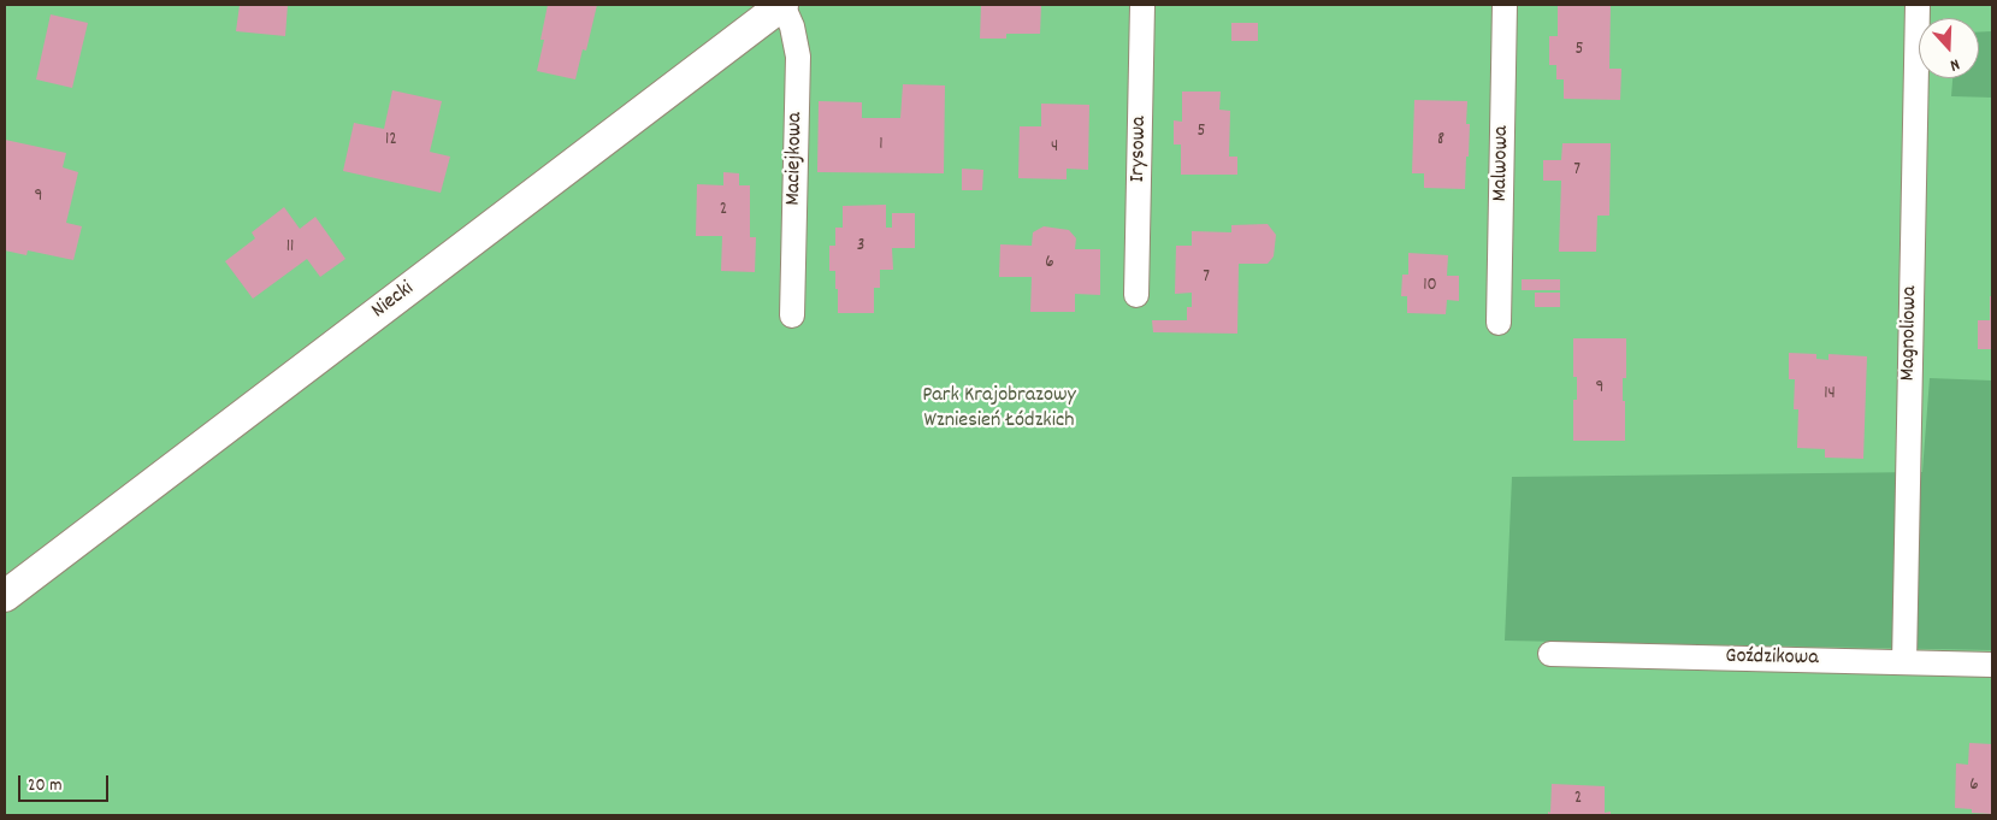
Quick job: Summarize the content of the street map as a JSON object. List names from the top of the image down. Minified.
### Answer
{"streets":{"street":["Irysowa","Maciejkowa","Malwowa","Niecki","Magnoliowa","Goździkowa"]},"crossings":[["Maciejkowa","Niecki"],["Magnoliowa","Goździkowa"]],"parks":["Park Krajobrazowy Wzniesień Łódzkich"],"house_numbers":["5","5","12","8","1","4","7","9","2","3","11","6","7","10","9","14","6","2"],"scale_bar":"20 m","north":"bottom"}
